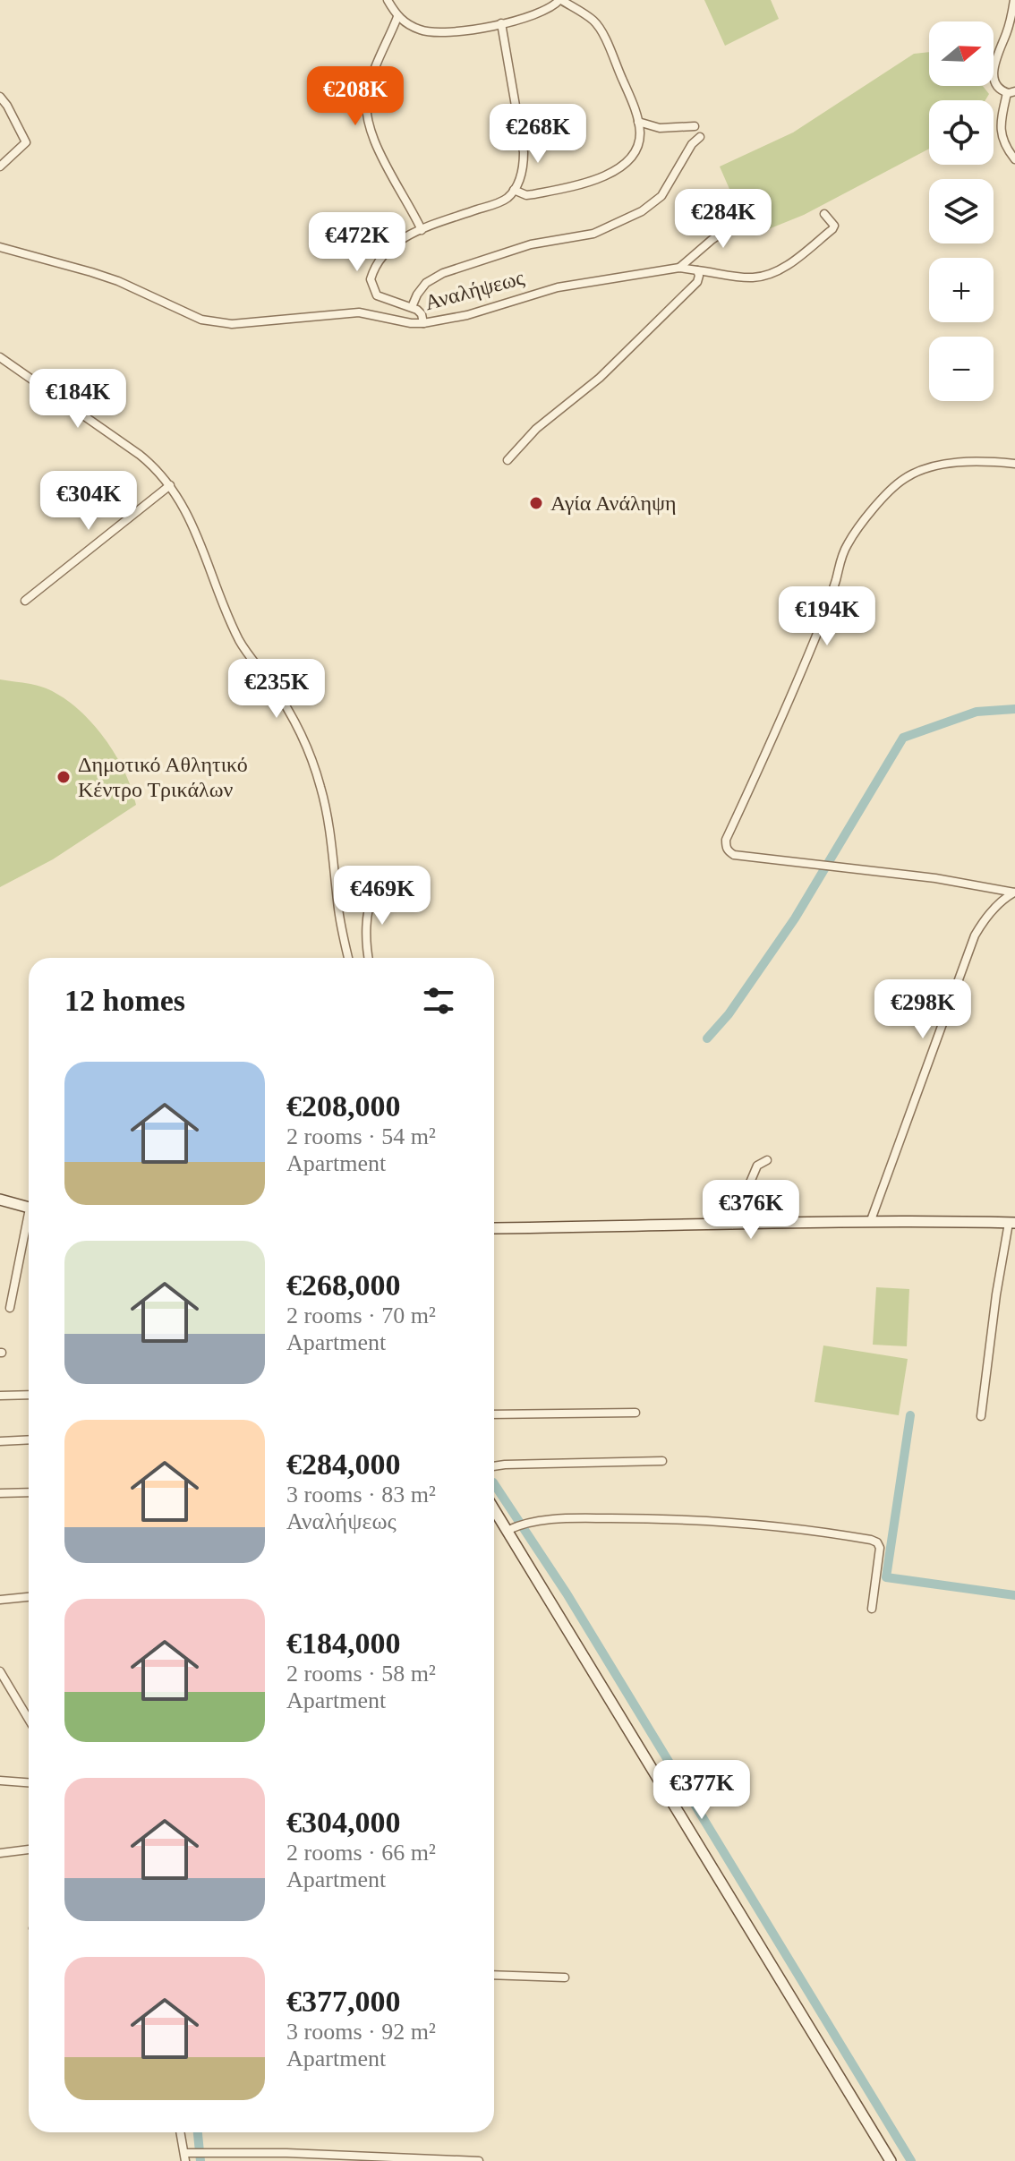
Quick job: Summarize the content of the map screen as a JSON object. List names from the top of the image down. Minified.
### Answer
{"streets":{"street":["Αναλήψεως"]},"places":["Αγία Ανάληψη","Δημοτικό Αθλητικό Κέντρο Τρικάλων"],"north":"right","page":{"map_buttons":["+","−"],"price":["€208K","€268K","€284K","€472K","€184K","€304K","€194K","€235K","€469K","€298K","€376K","€377K"],"heading":"12 homes","list":[{"name":"€208,000","note":"2 rooms · 54 m² · Apartment"},{"name":"€268,000","note":"2 rooms · 70 m² · Apartment"},{"name":"€284,000","note":"3 rooms · 83 m² · Αναλήψεως"},{"name":"€184,000","note":"2 rooms · 58 m² · Apartment"},{"name":"€304,000","note":"2 rooms · 66 m² · Apartment"},{"name":"€377,000","note":"3 rooms · 92 m² · Apartment"}]}}
